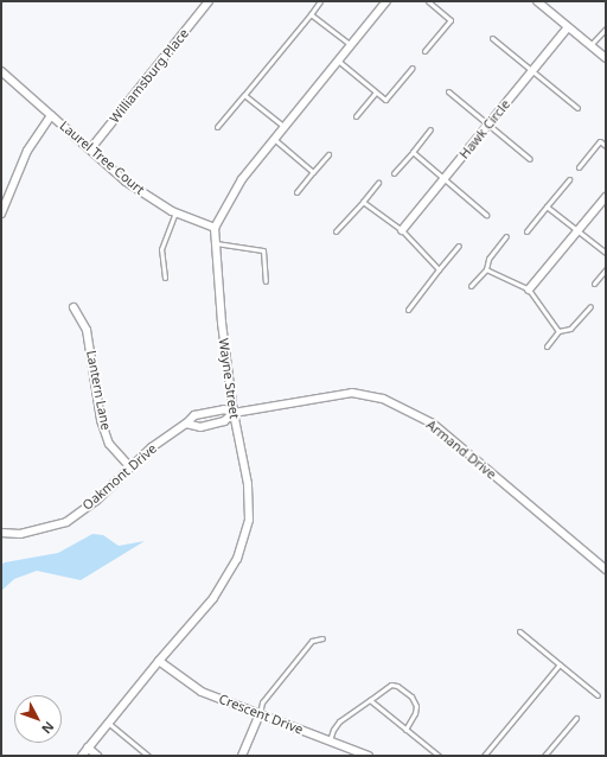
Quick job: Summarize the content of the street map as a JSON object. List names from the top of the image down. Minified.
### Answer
{"streets":{"street":["Williamsburg Place","Hawk Circle","Laurel Tree Court","Wayne Street","Lantern Lane","Armand Drive","Oakmont Drive","Crescent Drive"]},"crossings":[["Williamsburg Place","Laurel Tree Court"],["Laurel Tree Court","Wayne Street"],["Wayne Street","Armand Drive"],["Wayne Street","Oakmont Drive"],["Wayne Street","Crescent Drive"],["Lantern Lane","Oakmont Drive"],["Armand Drive","Oakmont Drive"]],"north":"bottom right"}
